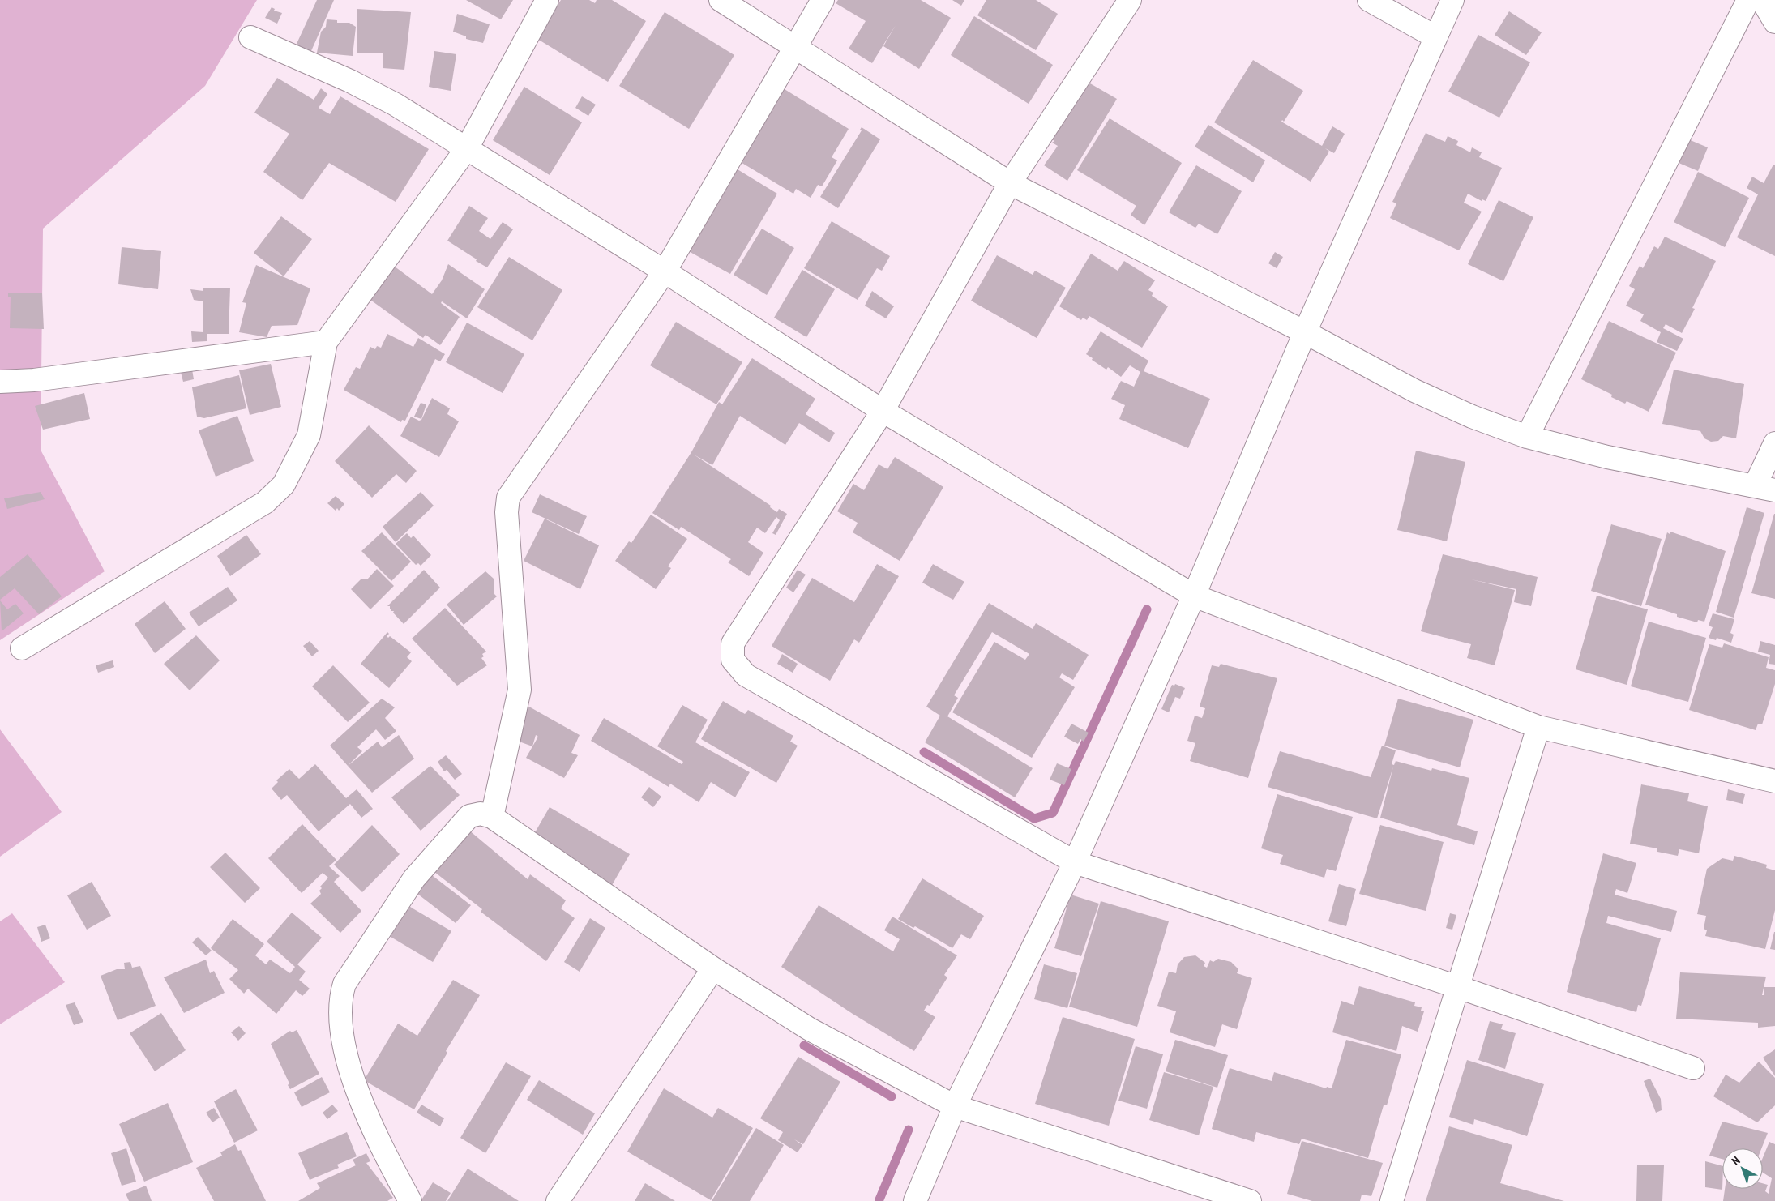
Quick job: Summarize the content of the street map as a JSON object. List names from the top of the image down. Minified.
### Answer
{"north":"top left"}
